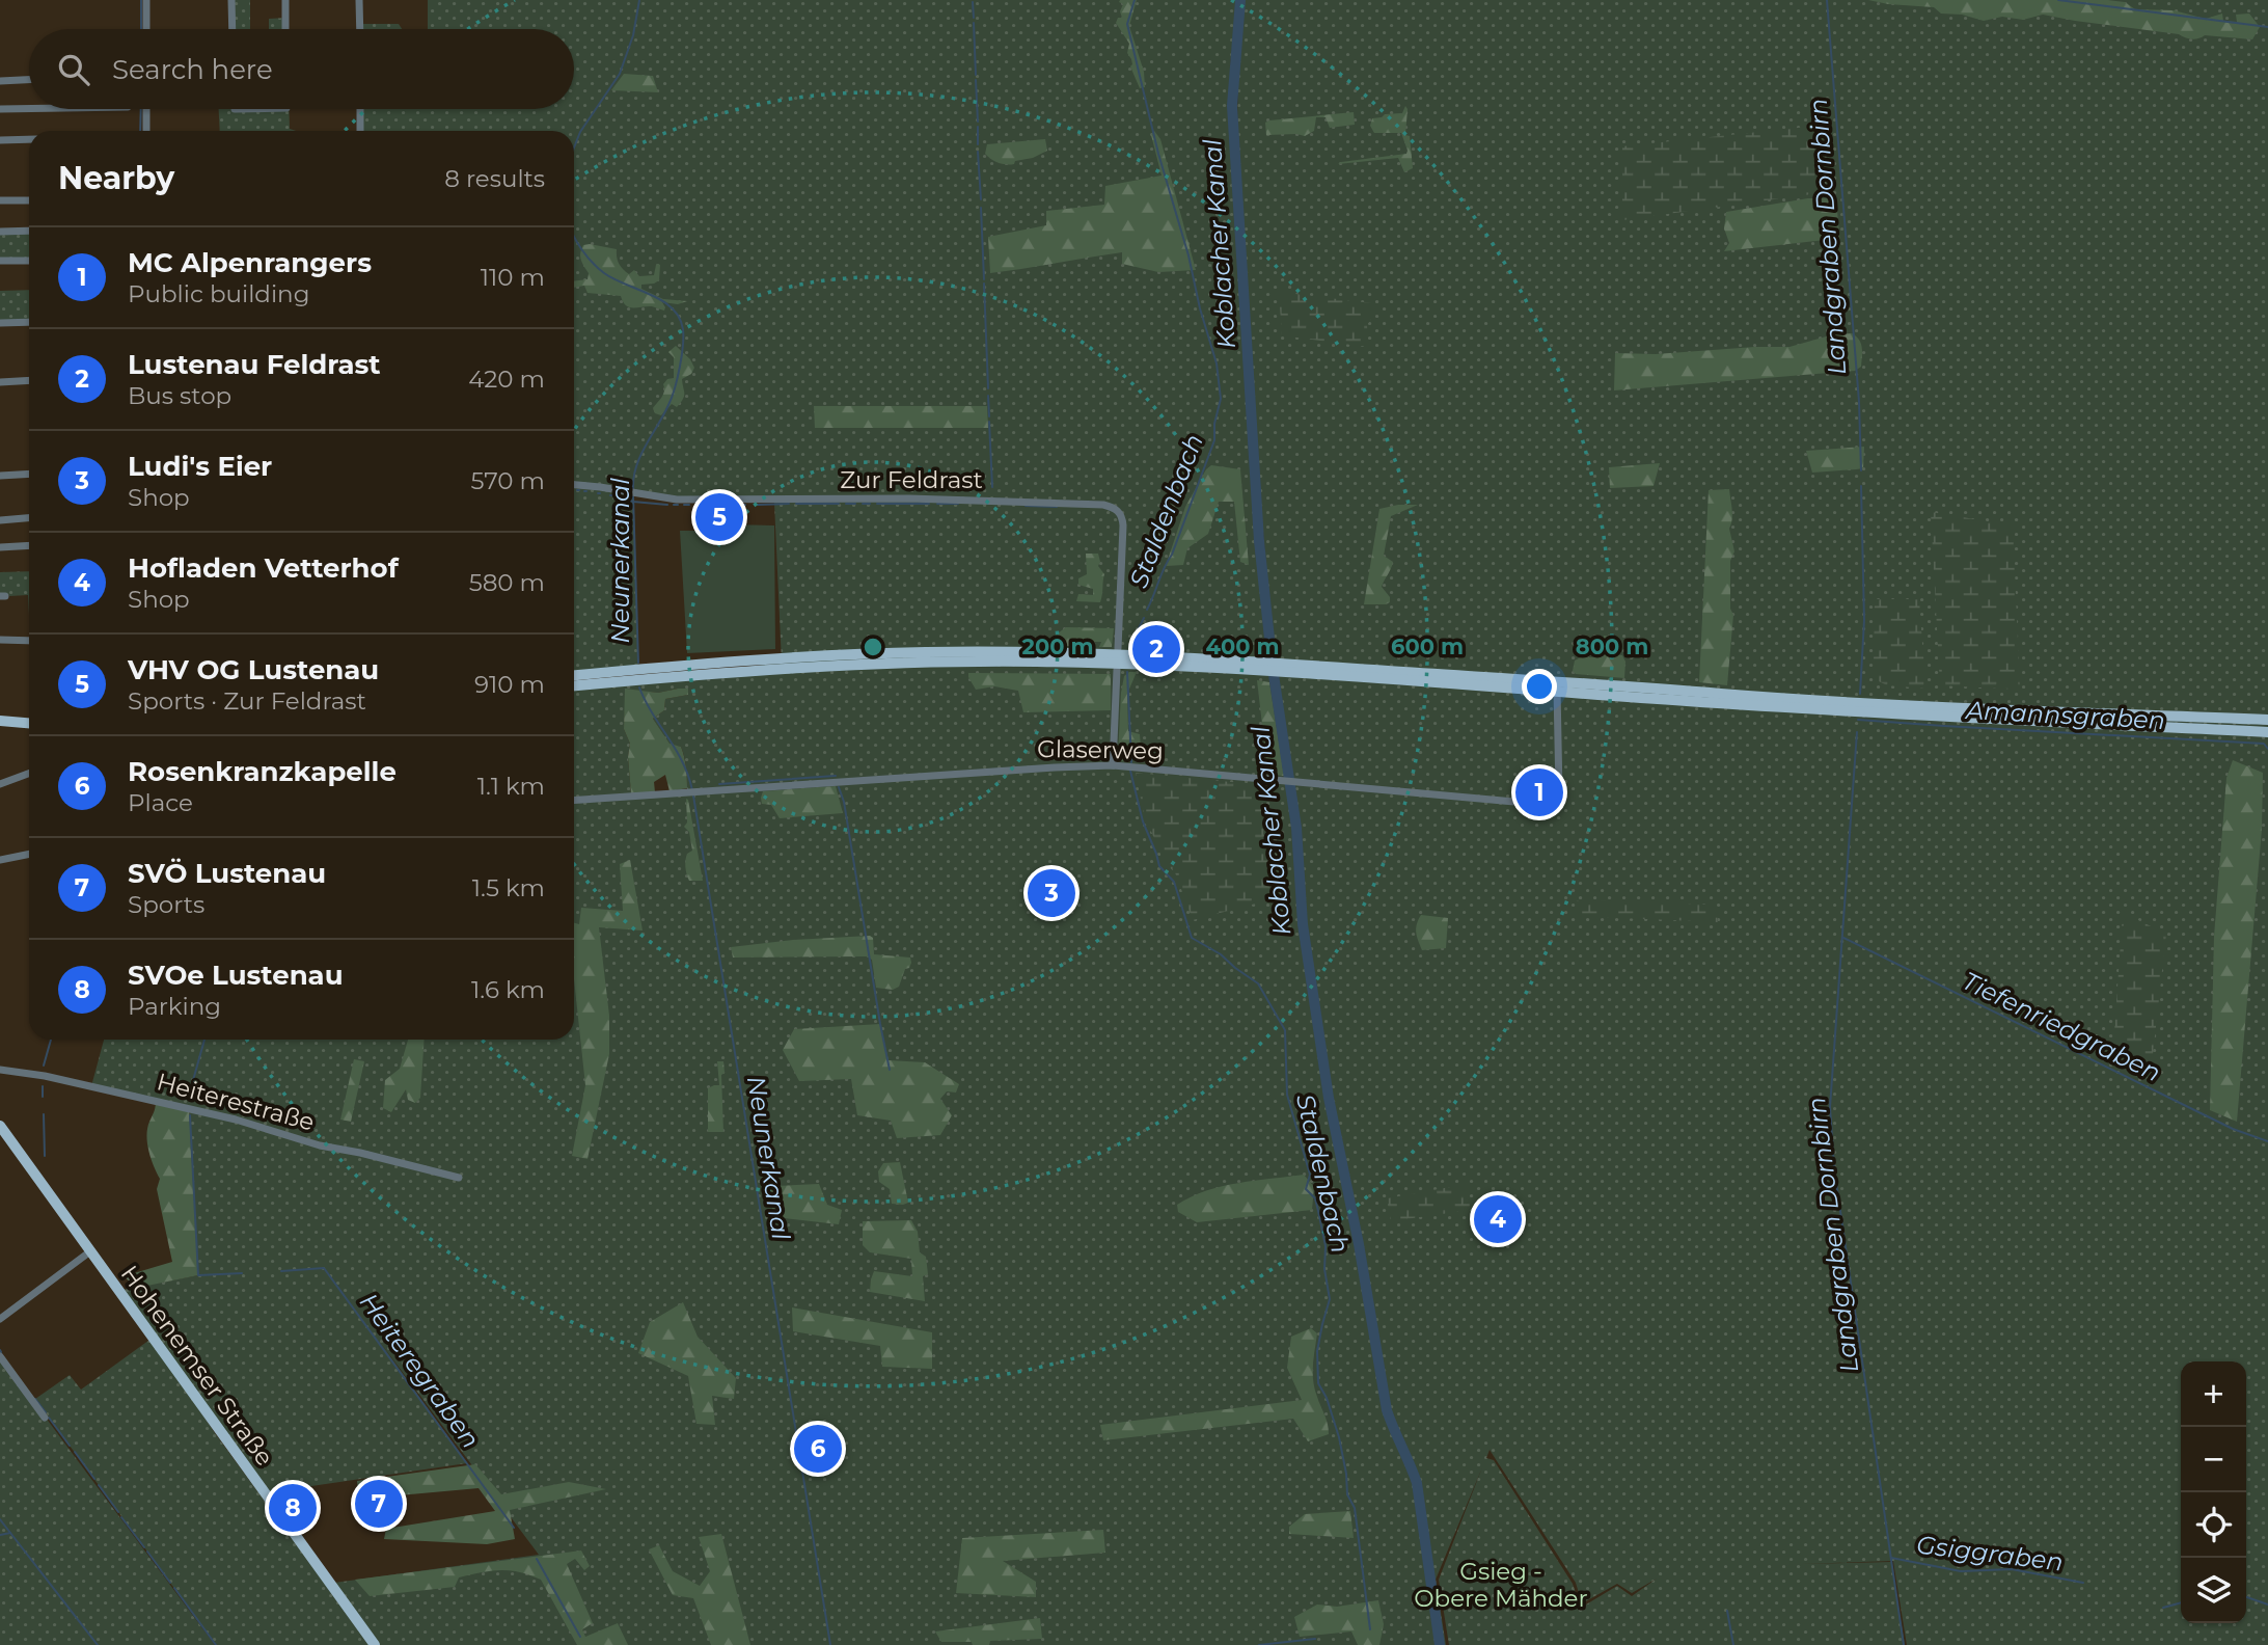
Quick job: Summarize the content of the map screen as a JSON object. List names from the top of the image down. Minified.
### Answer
{"streets":{"main road":["Hohenemser Straße"],"street":["Zur Feldrast","Glaserweg","Heiterestraße"]},"water":["Landgraben Dornbirn","Koblacher Kanal","Staldenbach","Neunerkanal","Amannsgraben","Tiefenriedgraben","Heiteregraben","Gsiggraben"],"parks":["Gsieg - Obere Mähder"],"page":{"search":"Search here","heading":["Nearby","8 results"],"list":[{"mark":"1","name":"MC Alpenrangers","note":"Public building","value":"110 m"},{"mark":"2","name":"Lustenau Feldrast","note":"Bus stop","value":"420 m"},{"mark":"3","name":"Ludi's Eier","note":"Shop","value":"570 m"},{"mark":"4","name":"Hofladen Vetterhof","note":"Shop","value":"580 m"},{"mark":"5","name":"VHV OG Lustenau","note":"Sports · Zur Feldrast","value":"910 m"},{"mark":"6","name":"Rosenkranzkapelle","note":"Place","value":"1.1 km"},{"mark":"7","name":"SVÖ Lustenau","note":"Sports","value":"1.5 km"},{"mark":"8","name":"SVOe Lustenau","note":"Parking","value":"1.6 km"}],"pins":["5","2","1","3","4","6","7","8"],"map_buttons":["+","−"]},"rings":["200 m","400 m","600 m","800 m"]}
